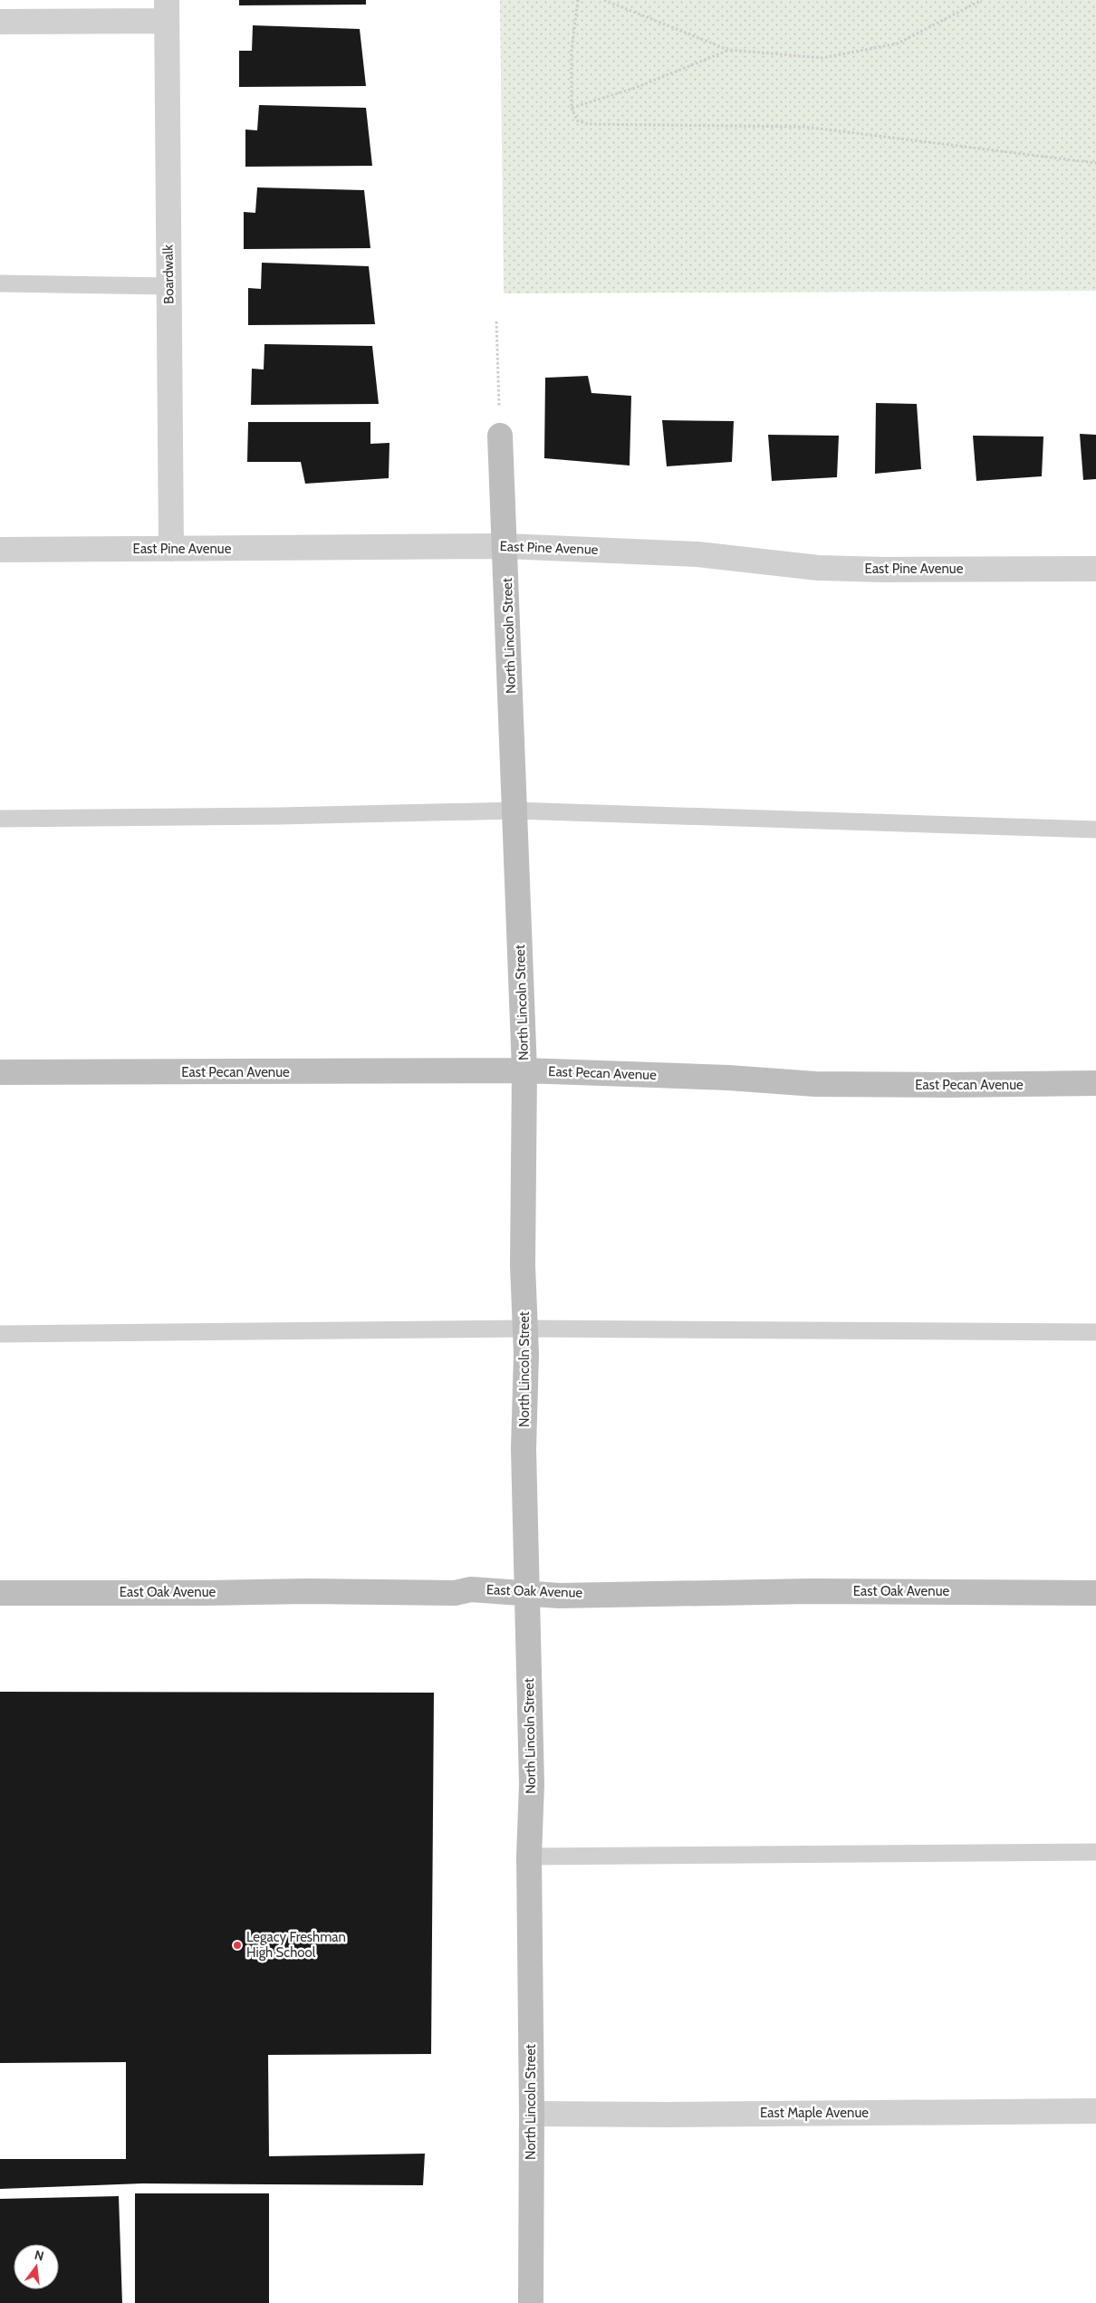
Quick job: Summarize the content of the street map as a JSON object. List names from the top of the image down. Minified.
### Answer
{"streets":{"street":["Boardwalk","East Pine Avenue","North Lincoln Street","East Pecan Avenue","East Oak Avenue","East Maple Avenue"]},"crossings":[["Boardwalk","East Pine Avenue"],["East Pine Avenue","North Lincoln Street"],["North Lincoln Street","East Pecan Avenue"],["North Lincoln Street","East Oak Avenue"],["North Lincoln Street","East Maple Avenue"]],"places":["Legacy Freshman High School"],"north":"top"}
